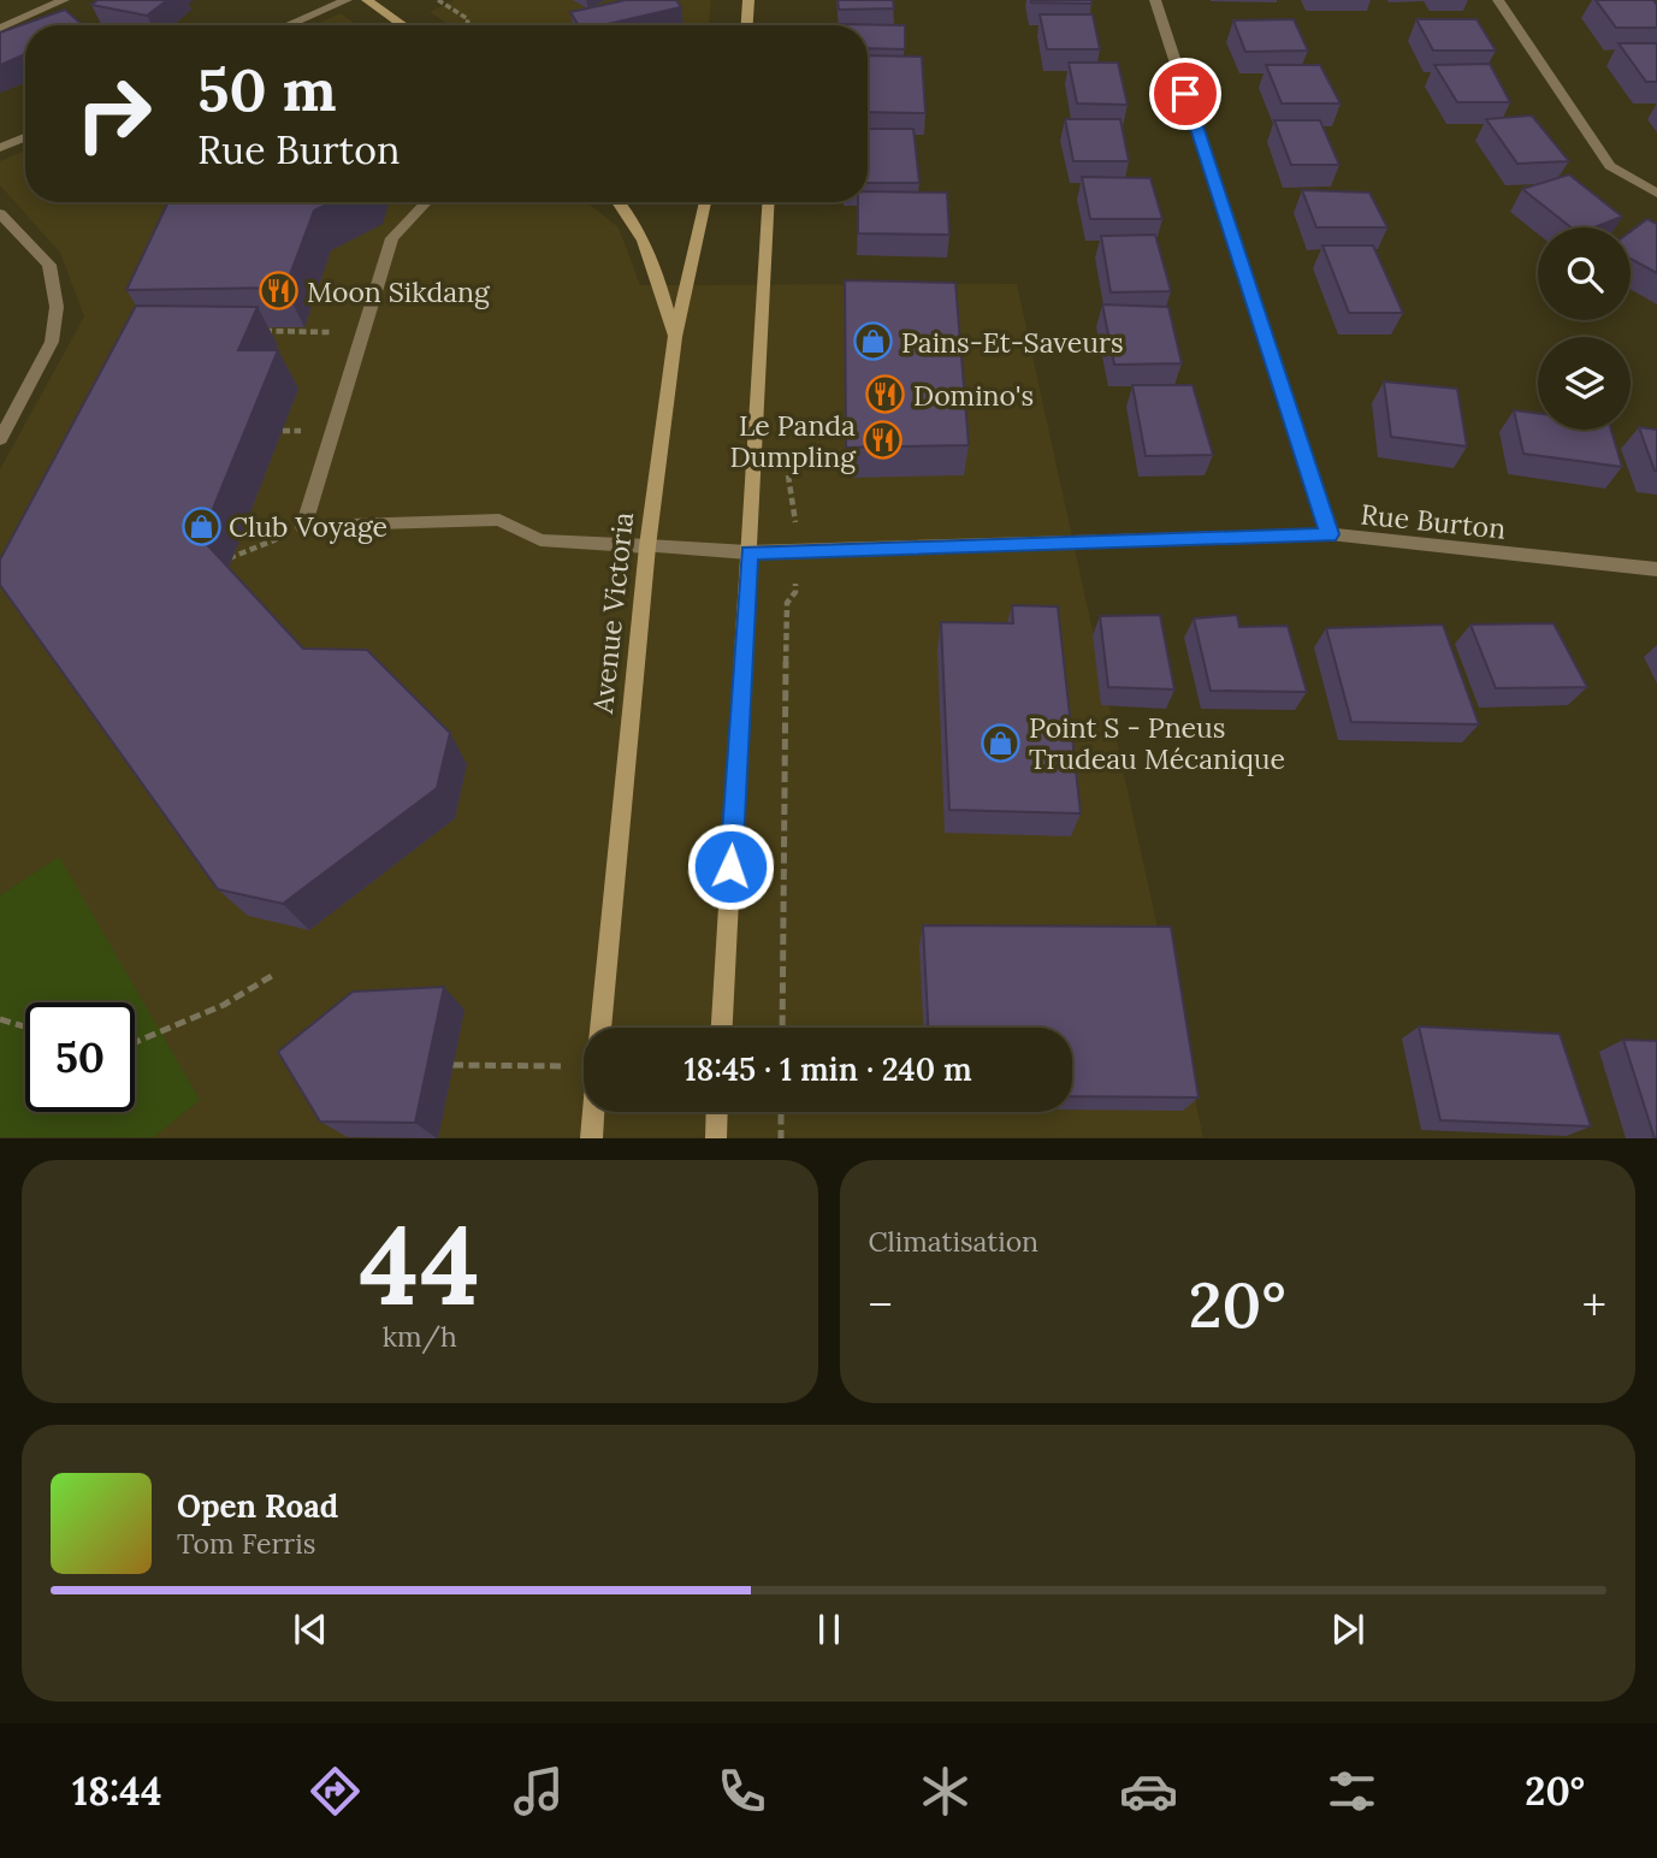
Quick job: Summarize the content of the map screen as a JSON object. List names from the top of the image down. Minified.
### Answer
{"streets":{"main road":["Avenue Victoria"],"street":["Rue Burton"]},"crossings":[["Rue Burton","Avenue Victoria"]],"places":{"restaurant":["Moon Sikdang","Domino's","Le Panda Dumpling"],"shop":["Pains-Et-Saveurs","Club Voyage","Point S - Pneus Trudeau Mécanique"]},"page":{"turn":["50 m","Rue Burton"],"limit":"50","trip":"18:45 · 1 min · 240 m","tile":[["44","km/h"],"Climatisation"],"heat":["−","20°","+"],"song":["Open Road","Tom Ferris"],"tabs":["18:44","20°"]}}
